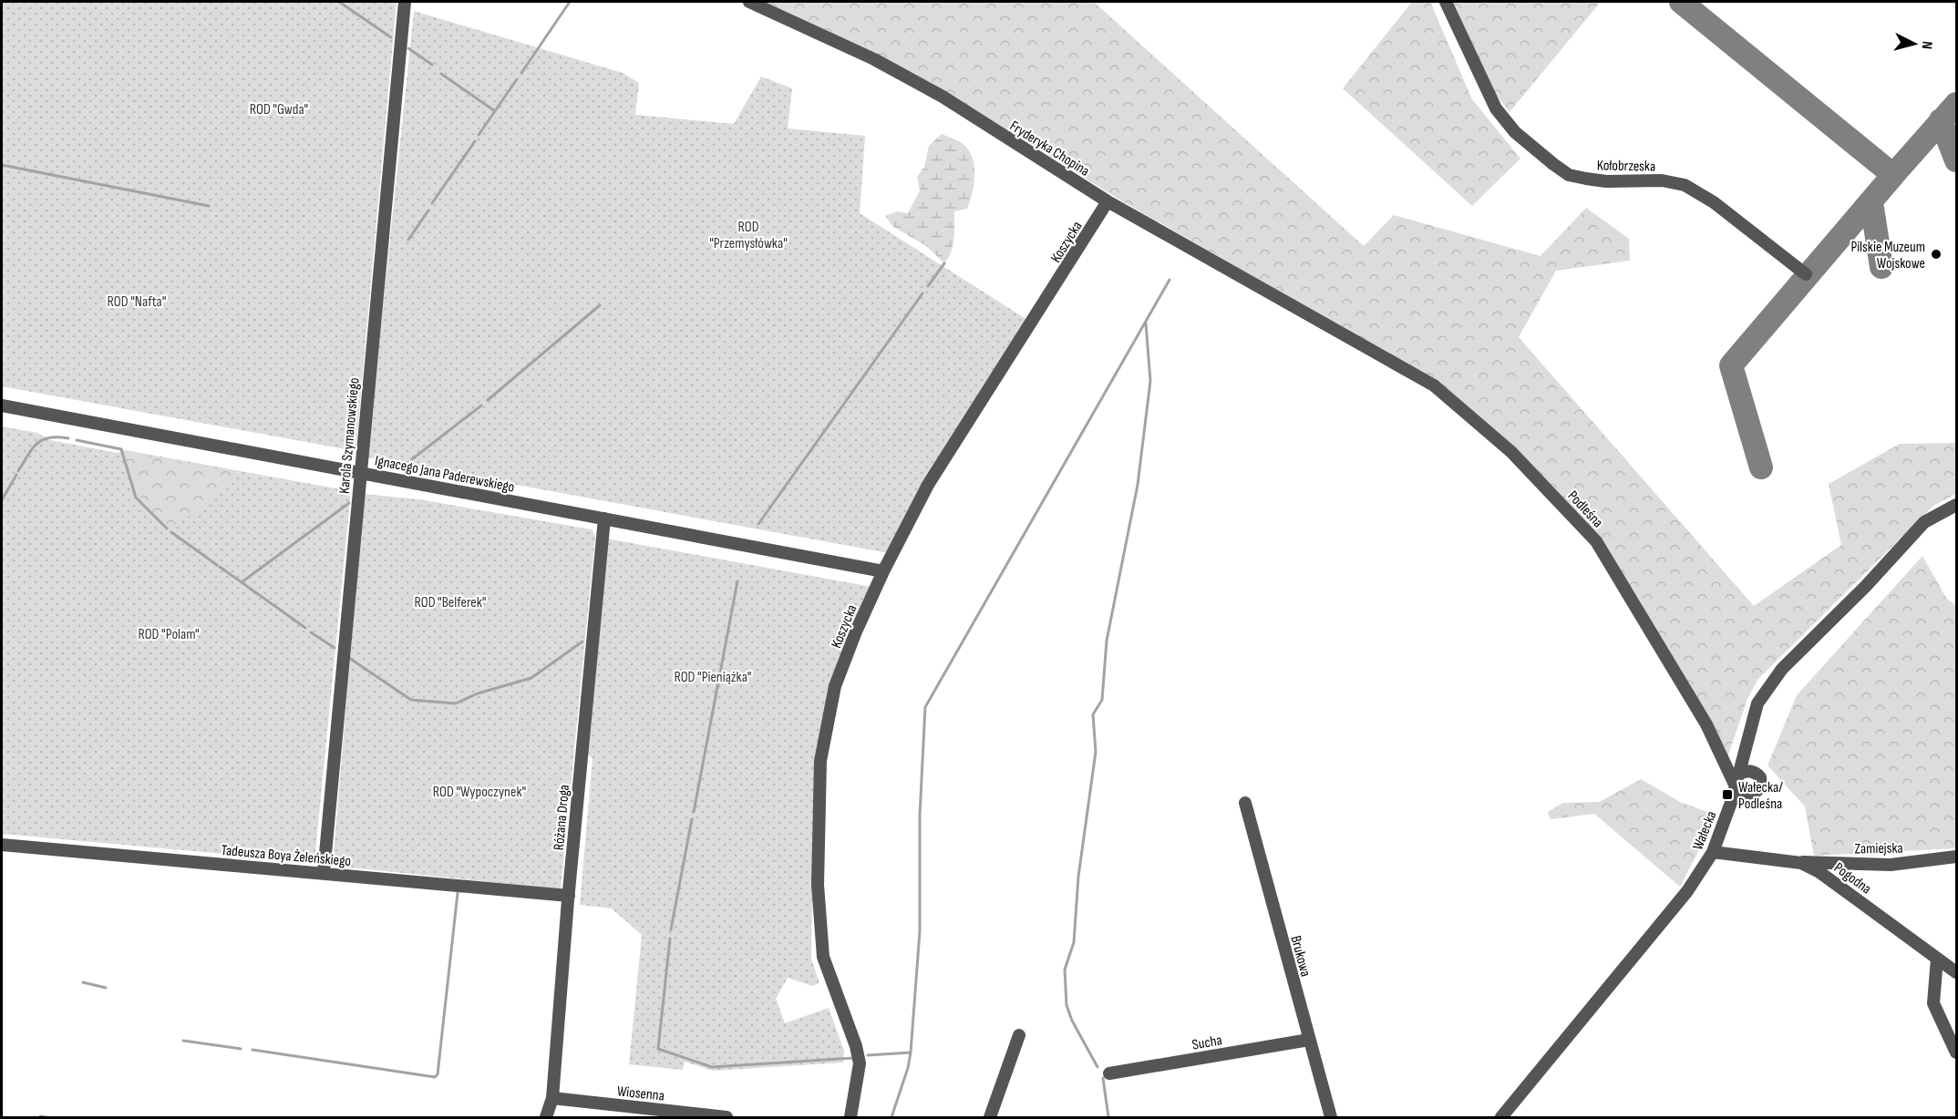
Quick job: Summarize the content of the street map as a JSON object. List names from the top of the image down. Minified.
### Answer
{"streets":{"street":["Fryderyka Chopina","Kołobrzeska","Koszycka","Karola Szymanowskiego","Ignacego Jana Paderewskiego","Podleśna","Różana Droga","Wałecka","Zamiejska","Tadeusza Boya Żeleńskiego","Pogodna","Brukowa","Sucha","Wiosenna"]},"crossings":[["Fryderyka Chopina","Koszycka"],["Fryderyka Chopina","Podleśna"],["Koszycka","Ignacego Jana Paderewskiego"],["Karola Szymanowskiego","Ignacego Jana Paderewskiego"],["Karola Szymanowskiego","Tadeusza Boya Żeleńskiego"],["Ignacego Jana Paderewskiego","Różana Droga"],["Podleśna","Wałecka"],["Różana Droga","Tadeusza Boya Żeleńskiego"],["Różana Droga","Wiosenna"],["Wałecka","Pogodna"],["Zamiejska","Pogodna"],["Brukowa","Sucha"]],"parks":["ROD \"Gwda\"","ROD \"Przemysłówka\"","ROD \"Nafta\"","ROD \"Belferek\"","ROD \"Polam\"","ROD \"Pieniążka\"","ROD \"Wypoczynek\""],"places":{"other":["Pilskie Muzeum Wojskowe"],"transit":["Wałecka/ Podleśna"]},"north":"right"}
